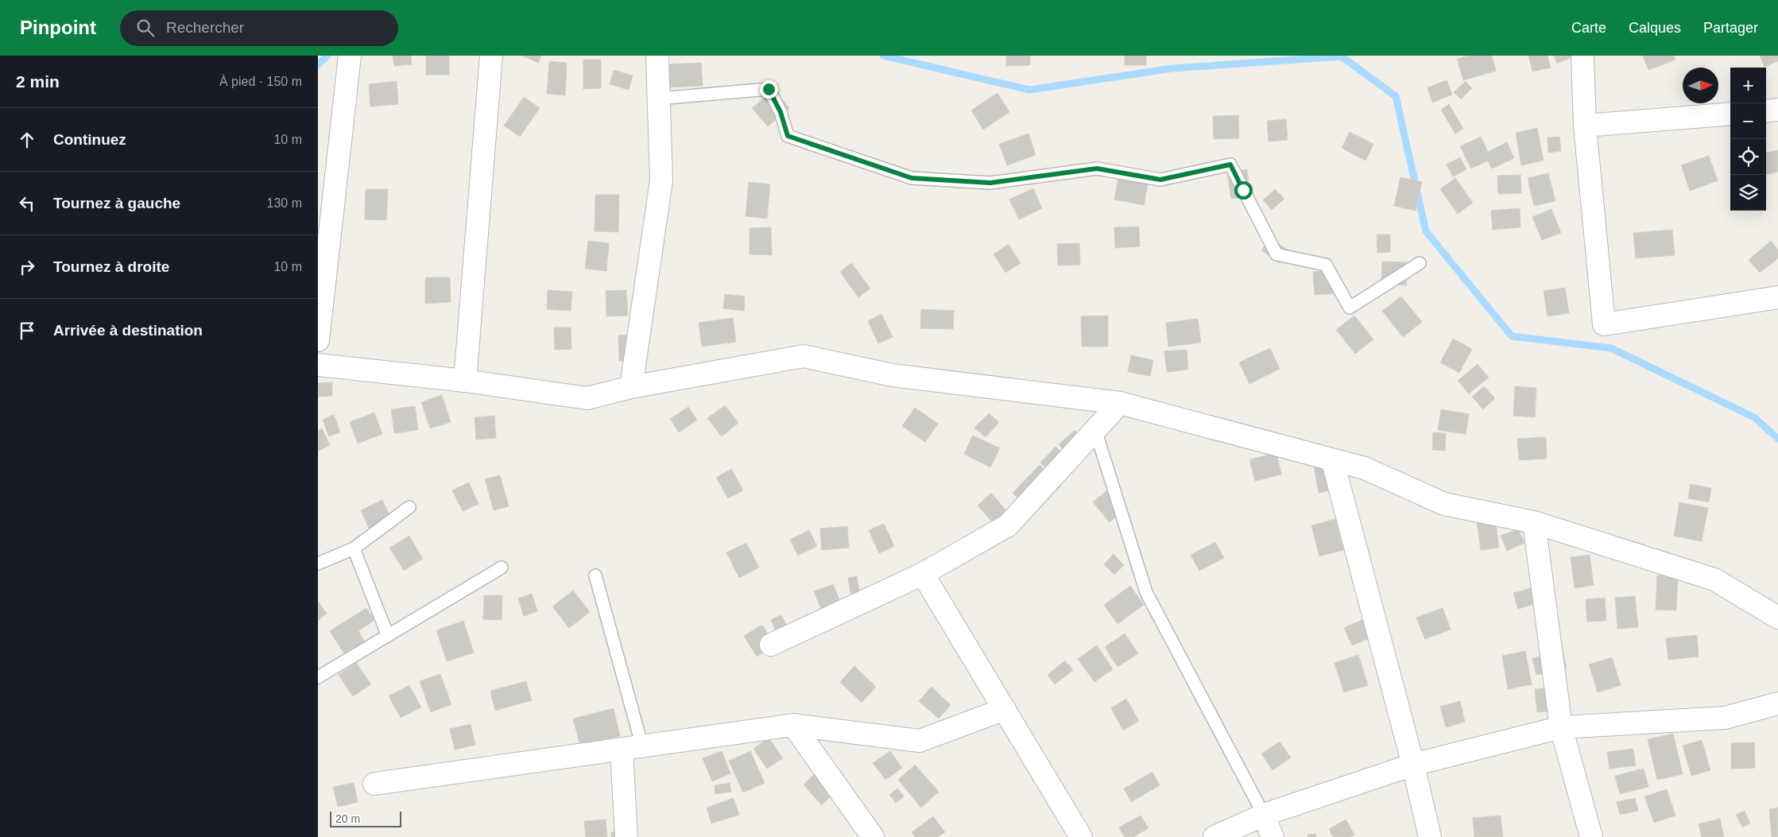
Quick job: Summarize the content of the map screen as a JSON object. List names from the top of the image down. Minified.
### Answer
{"scale_bar":"20 m","north":"right","page":{"header":"Pinpoint","search":"Rechercher","nav":["Carte","Calques","Partager"],"heading":["2 min","À pied · 150 m"],"map_buttons":["+","−"],"list":[["Continuez","10 m"],["Tournez à gauche","130 m"],["Tournez à droite","10 m"],"Arrivée à destination"],"scale":"20 m"}}
